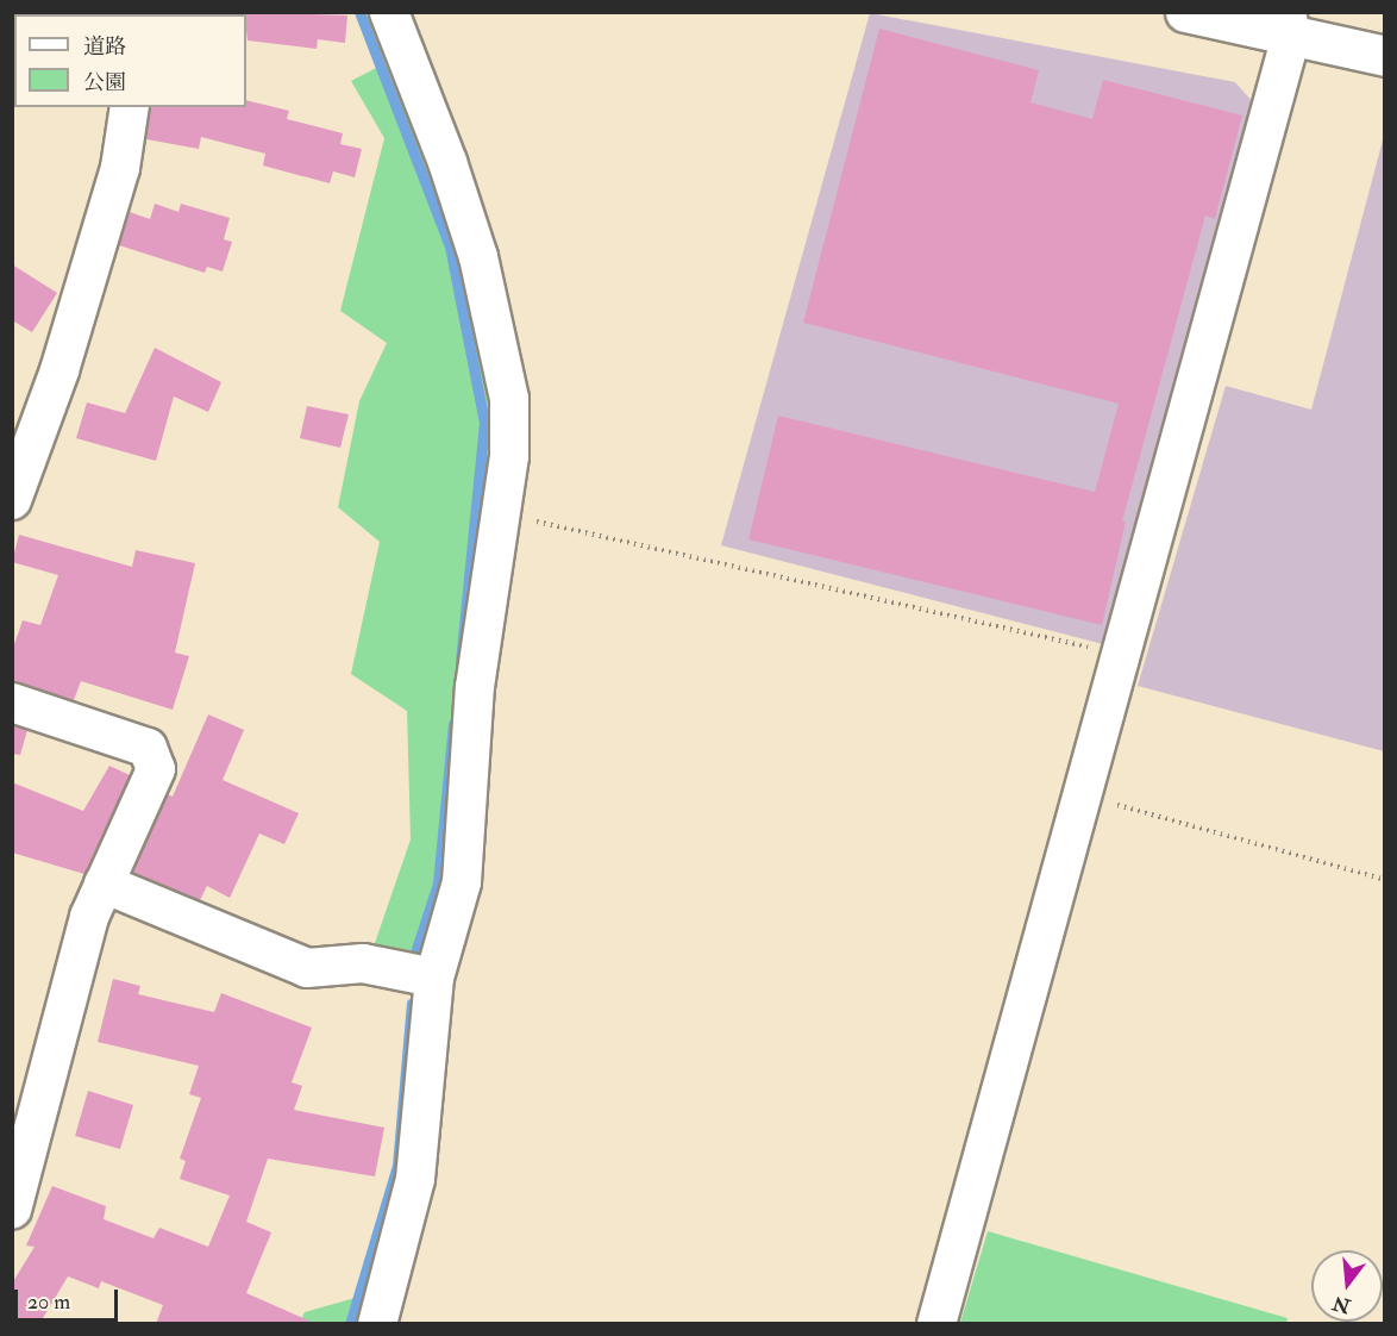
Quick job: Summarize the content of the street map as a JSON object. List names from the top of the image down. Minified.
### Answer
{"legend":["道路","公園"],"scale_bar":"20 m","north":"bottom"}
